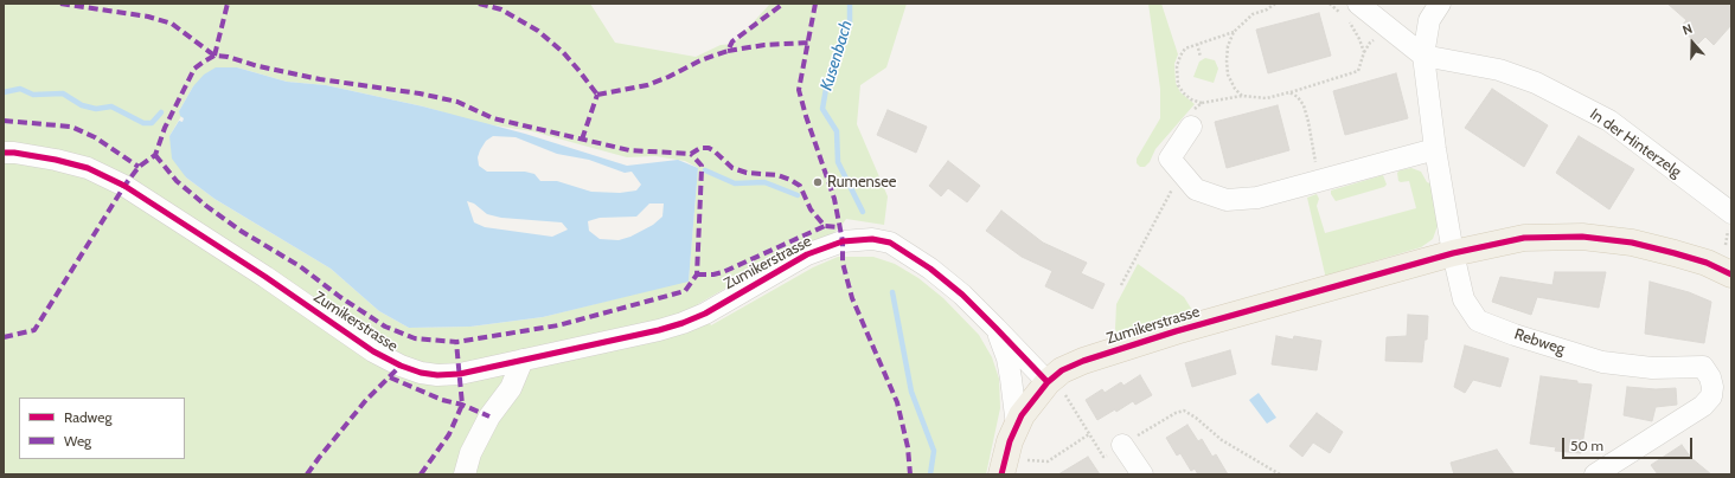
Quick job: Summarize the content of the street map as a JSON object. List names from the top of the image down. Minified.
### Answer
{"streets":{"main road":["Zumikerstrasse"],"street":["In der Hinterzelg","Rebweg"]},"crossings":[["In der Hinterzelg","Rebweg"],["Zumikerstrasse","Rebweg"]],"water":["Kusenbach"],"places":["Rumensee"],"legend":["Radweg","Weg"],"scale_bar":"50 m","north":"top"}
